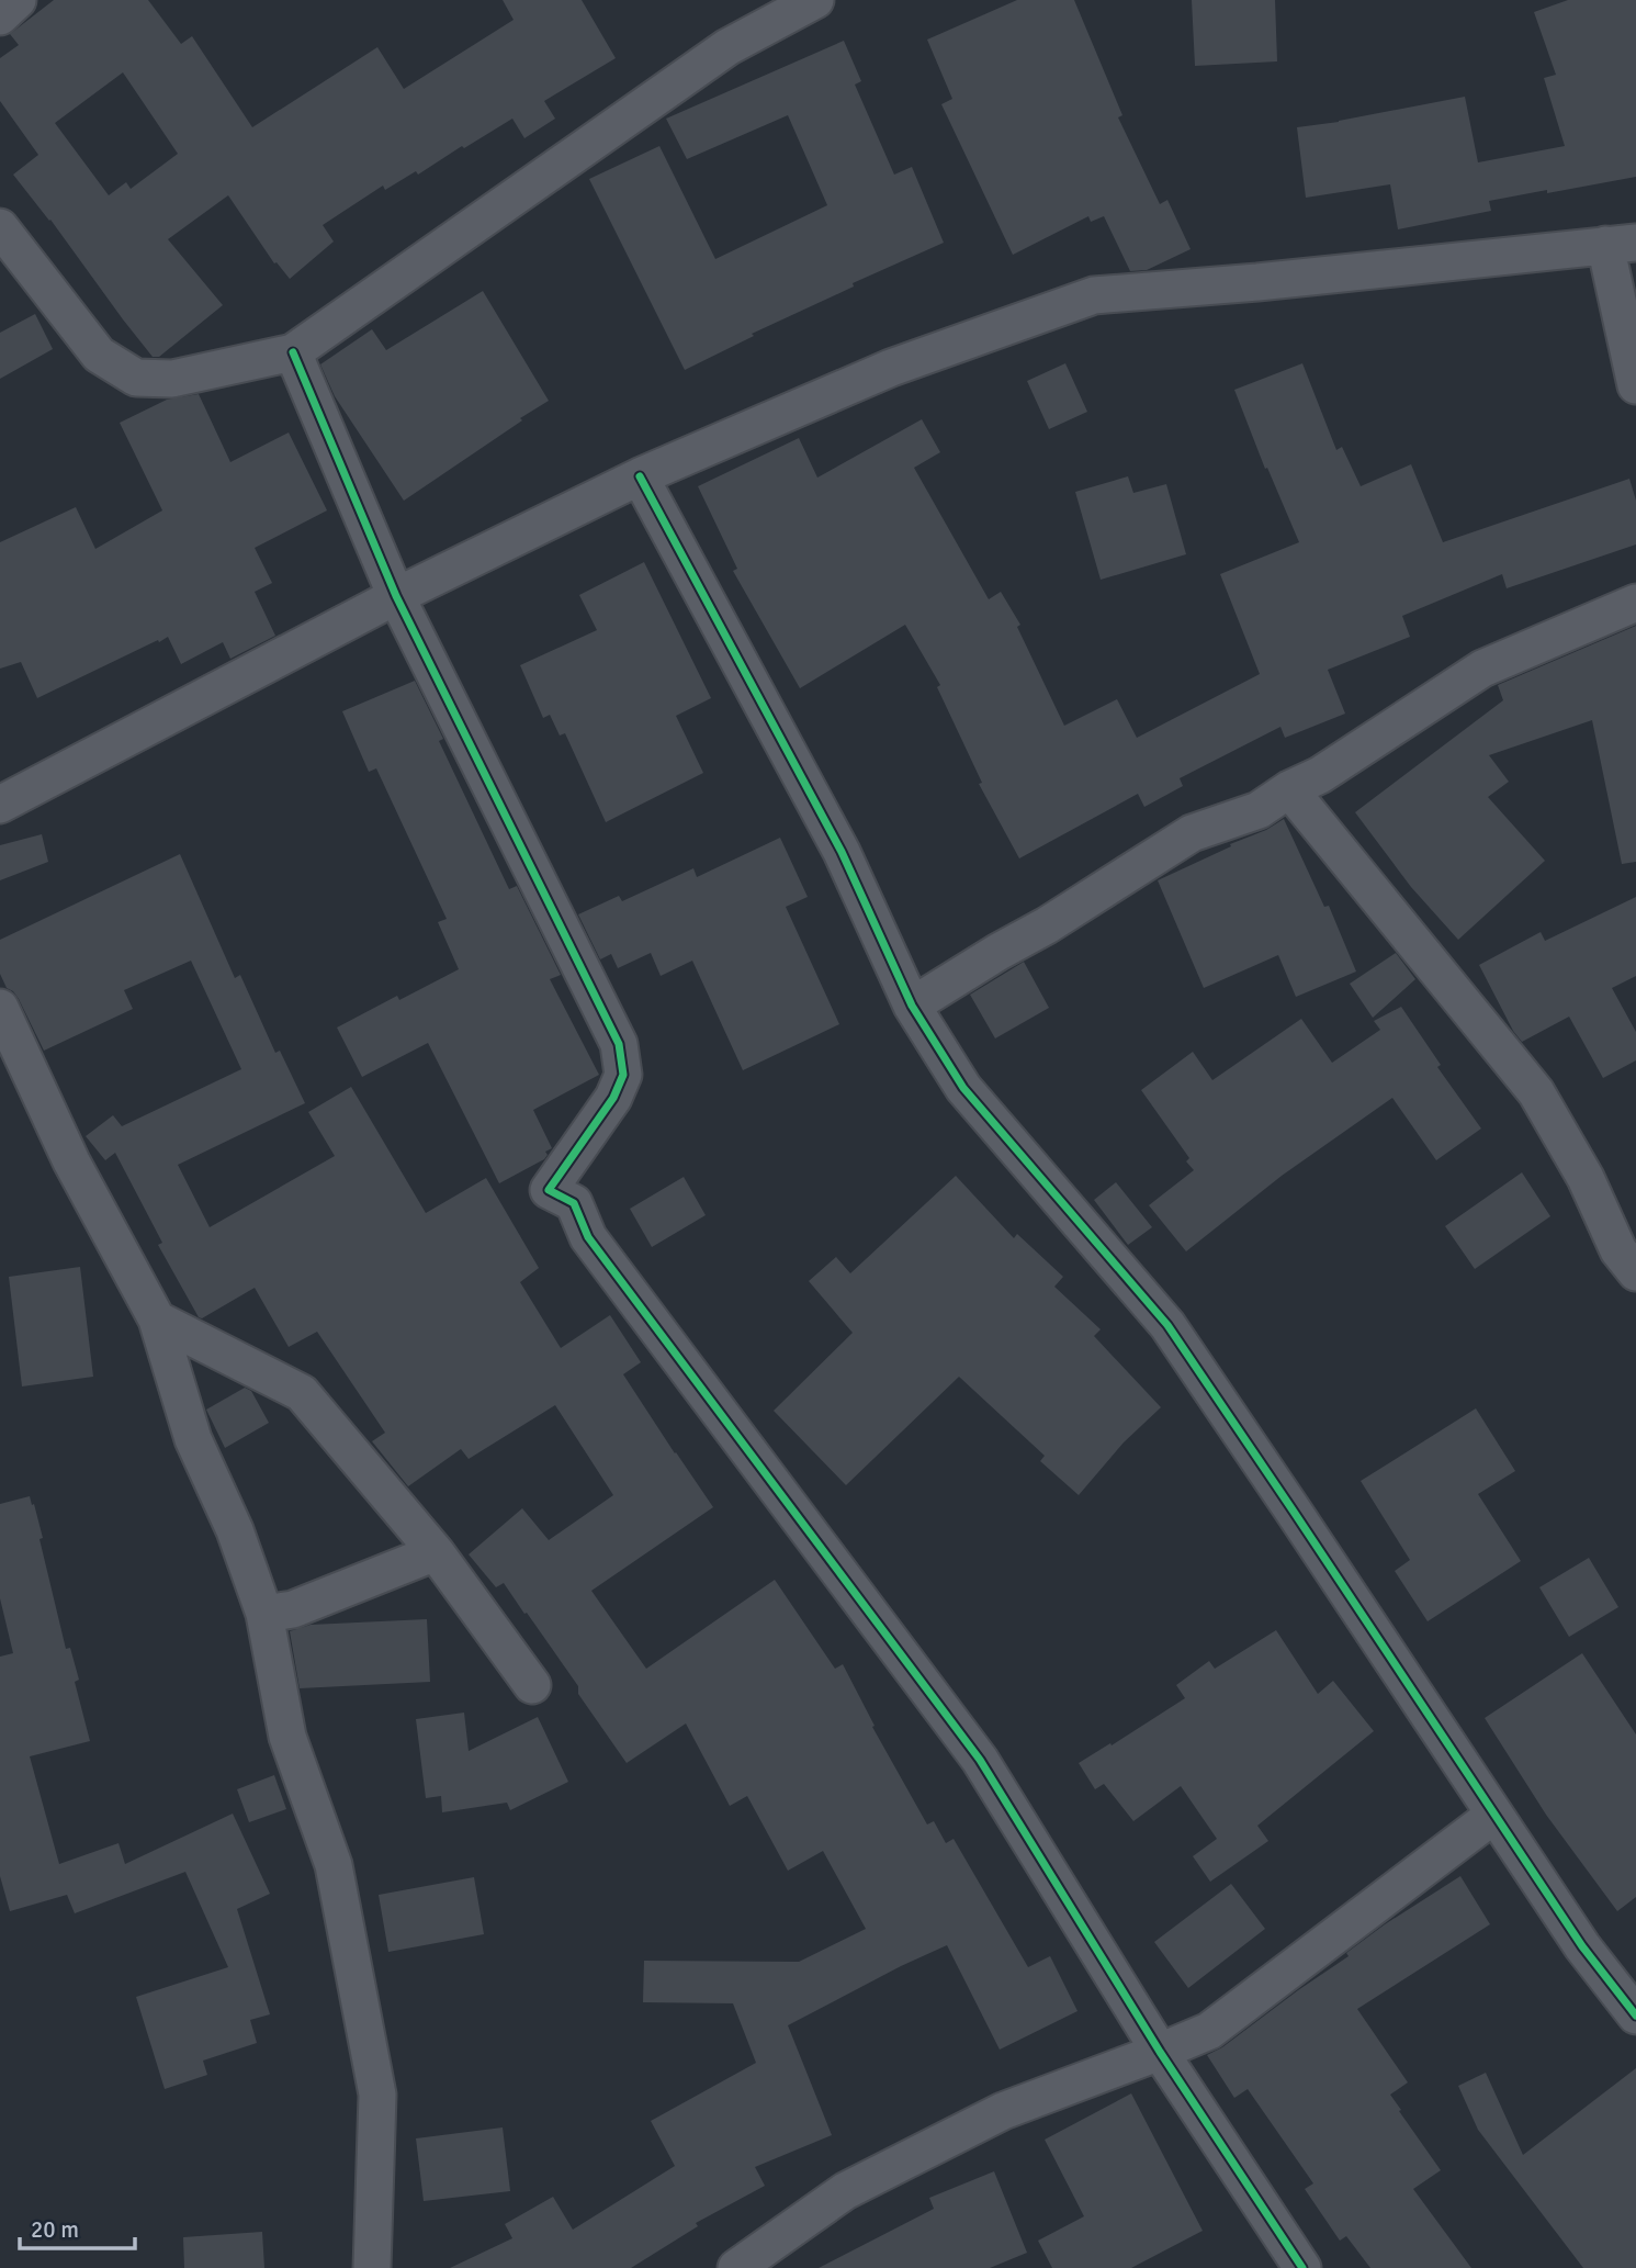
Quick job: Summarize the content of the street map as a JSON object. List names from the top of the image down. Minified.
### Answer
{"scale_bar":"20 m"}
